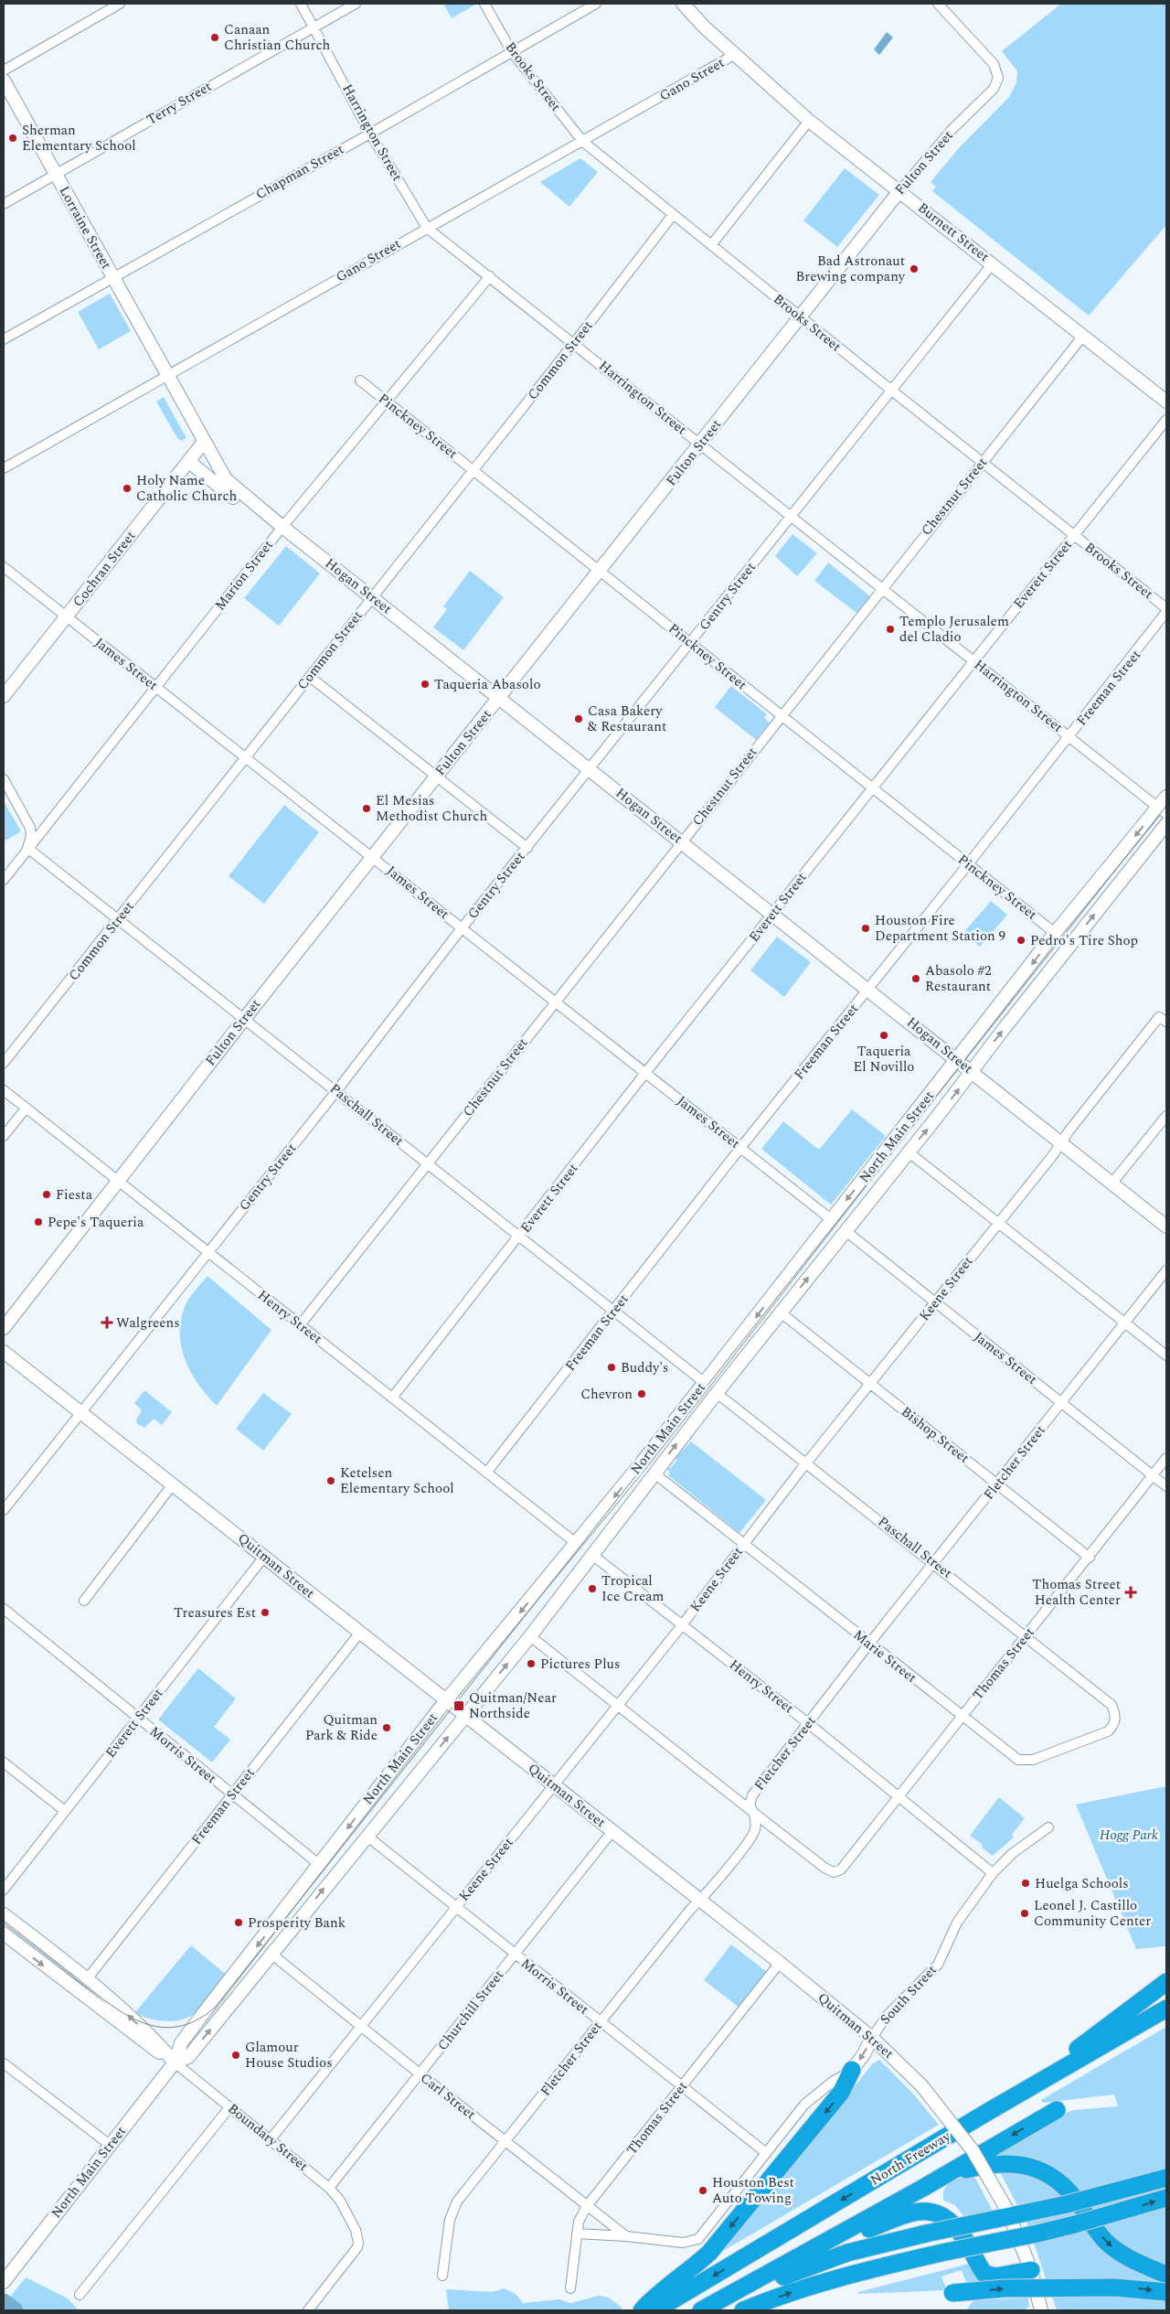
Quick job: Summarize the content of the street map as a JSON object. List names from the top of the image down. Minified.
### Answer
{"streets":{"highway":["North Freeway"],"main road":["Fulton Street","Lorraine Street","Burnett Street","Cochran Street","Hogan Street","North Main Street","Quitman Street","South Street","Boundary Street"],"street":["Brooks Street","Gano Street","Terry Street","Harrington Street","Chapman Street","Common Street","Pinckney Street","Chestnut Street","Everett Street","Marion Street","Gentry Street","James Street","Freeman Street","Paschall Street","Keene Street","Henry Street","Bishop Street","Fletcher Street","Marie Street","Thomas Street","Morris Street","Churchill Street","Carl Street"]},"crossings":[["Brooks Street","Gano Street"],["Brooks Street","Fulton Street"],["Brooks Street","Chapman Street"],["Brooks Street","Common Street"],["Brooks Street","Chestnut Street"],["Brooks Street","Everett Street"],["Brooks Street","Gentry Street"],["Gano Street","Harrington Street"],["Gano Street","Lorraine Street"],["Gano Street","Burnett Street"],["Gano Street","Hogan Street"],["Terry Street","Harrington Street"],["Terry Street","Lorraine Street"],["Harrington Street","Fulton Street"],["Harrington Street","Chapman Street"],["Harrington Street","Common Street"],["Harrington Street","Chestnut Street"],["Harrington Street","Everett Street"],["Harrington Street","Marion Street"],["Harrington Street","Gentry Street"],["Harrington Street","Freeman Street"],["Harrington Street","North Main Street"],["Fulton Street","Burnett Street"],["Fulton Street","Pinckney Street"],["Fulton Street","Hogan Street"],["Fulton Street","James Street"],["Fulton Street","Paschall Street"],["Fulton Street","Henry Street"],["Chapman Street","Lorraine Street"],["Lorraine Street","Hogan Street"],["Burnett Street","Chestnut Street"],["Burnett Street","Gentry Street"],["Common Street","Pinckney Street"],["Common Street","Hogan Street"],["Common Street","James Street"],["Common Street","Paschall Street"],["Pinckney Street","Chestnut Street"],["Pinckney Street","Everett Street"],["Pinckney Street","Marion Street"],["Pinckney Street","Gentry Street"],["Pinckney Street","Freeman Street"],["Pinckney Street","North Main Street"],["Chestnut Street","Hogan Street"],["Chestnut Street","James Street"],["Chestnut Street","Paschall Street"],["Chestnut Street","Henry Street"],["Cochran Street","Hogan Street"],["Cochran Street","James Street"],["Everett Street","Hogan Street"],["Everett Street","James Street"],["Everett Street","Paschall Street"],["Everett Street","Henry Street"],["Everett Street","Quitman Street"],["Everett Street","Morris Street"],["Marion Street","Hogan Street"],["Marion Street","James Street"],["Marion Street","Paschall Street"],["Hogan Street","Gentry Street"],["Hogan Street","Freeman Street"],["Hogan Street","North Main Street"],["Hogan Street","Keene Street"],["Gentry Street","James Street"],["Gentry Street","Paschall Street"],["Gentry Street","Henry Street"],["Gentry Street","Quitman Street"],["James Street","Freeman Street"],["James Street","North Main Street"],["James Street","Keene Street"],["James Street","Fletcher Street"],["James Street","Thomas Street"],["Freeman Street","Paschall Street"],["Freeman Street","Henry Street"],["Freeman Street","Quitman Street"],["Freeman Street","Morris Street"],["Freeman Street","Boundary Street"],["Paschall Street","North Main Street"],["Paschall Street","Keene Street"],["Paschall Street","Fletcher Street"],["Paschall Street","Marie Street"],["Paschall Street","Thomas Street"],["North Main Street","Henry Street"],["North Main Street","Bishop Street"],["North Main Street","Quitman Street"],["North Main Street","Marie Street"],["North Main Street","Morris Street"],["North Main Street","Carl Street"],["North Main Street","Boundary Street"],["Keene Street","Henry Street"],["Keene Street","Bishop Street"],["Keene Street","Quitman Street"],["Keene Street","Marie Street"],["Keene Street","Morris Street"],["Keene Street","Carl Street"],["Keene Street","Boundary Street"],["Henry Street","Fletcher Street"],["Henry Street","Thomas Street"],["Henry Street","South Street"],["Bishop Street","Fletcher Street"],["Bishop Street","Thomas Street"],["Fletcher Street","Quitman Street"],["Fletcher Street","Marie Street"],["Fletcher Street","Thomas Street"],["Fletcher Street","Morris Street"],["Fletcher Street","Carl Street"],["Quitman Street","Thomas Street"],["Quitman Street","South Street"],["Quitman Street","Churchill Street"],["Marie Street","Thomas Street"],["Thomas Street","Morris Street"],["Thomas Street","Carl Street"],["Morris Street","South Street"],["Morris Street","Churchill Street"],["South Street","Carl Street"],["Churchill Street","Carl Street"],["Churchill Street","Boundary Street"]],"parks":["Hogg Park"],"places":{"other":["Canaan Christian Church","Sherman Elementary School","Bad Astronaut Brewing company","Holy Name Catholic Church","Templo Jerusalem del Cladio","Taqueria Abasolo","Casa Bakery & Restaurant","El Mesias Methodist Church","Houston Fire Department Station 9","Pedro's Tire Shop","Abasolo #2 Restaurant","Taqueria El Novillo","Fiesta","Pepe's Taqueria","Buddy's","Chevron","Ketelsen Elementary School","Tropical Ice Cream","Treasures Est","Pictures Plus","Quitman Park & Ride","Huelga Schools","Leonel J. Castillo Community Center","Prosperity Bank","Glamour House Studios","Houston Best Auto Towing"],"health":["Walgreens","Thomas Street Health Center"],"transit":["Quitman/Near Northside"]}}
